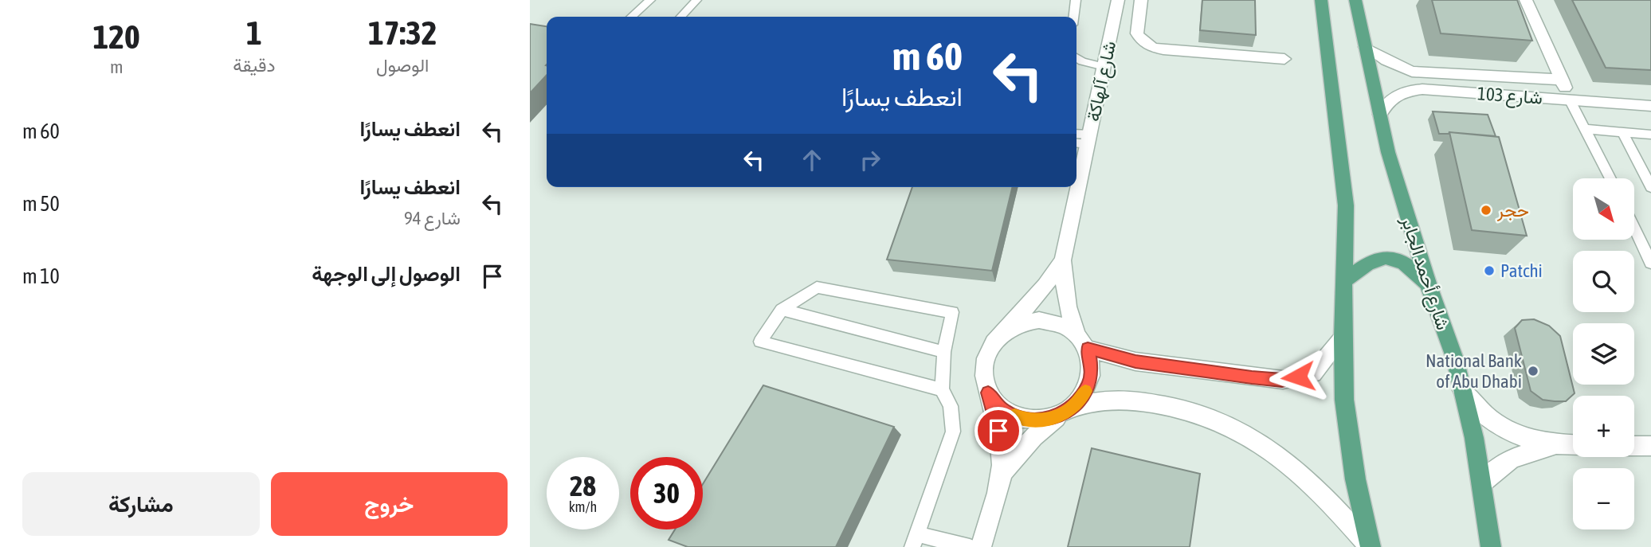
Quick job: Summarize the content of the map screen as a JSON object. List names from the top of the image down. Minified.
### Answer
{"streets":{"main road":["شارع أحمد الجابر"],"street":["شارع آلهاكة","شارع 103"]},"crossings":[["شارع 103","شارع أحمد الجابر"]],"places":["حجر","Patchi","National Bank of Abu Dhabi"],"north":"bottom right","page":{"eta":["17:32","الوصول","1","دقيقة","120","m"],"turn":["60 m","انعطف يسارًا"],"list":[{"name":"انعطف يسارًا","value":"60 m"},{"name":"انعطف يسارًا","note":"شارع 94","value":"50 m"},{"name":"الوصول إلى الوجهة","value":"10 m"}],"map_buttons":["+","−"],"speed":"28 km/h","limit":"30","buttons":["خروج","مشاركة"]}}
